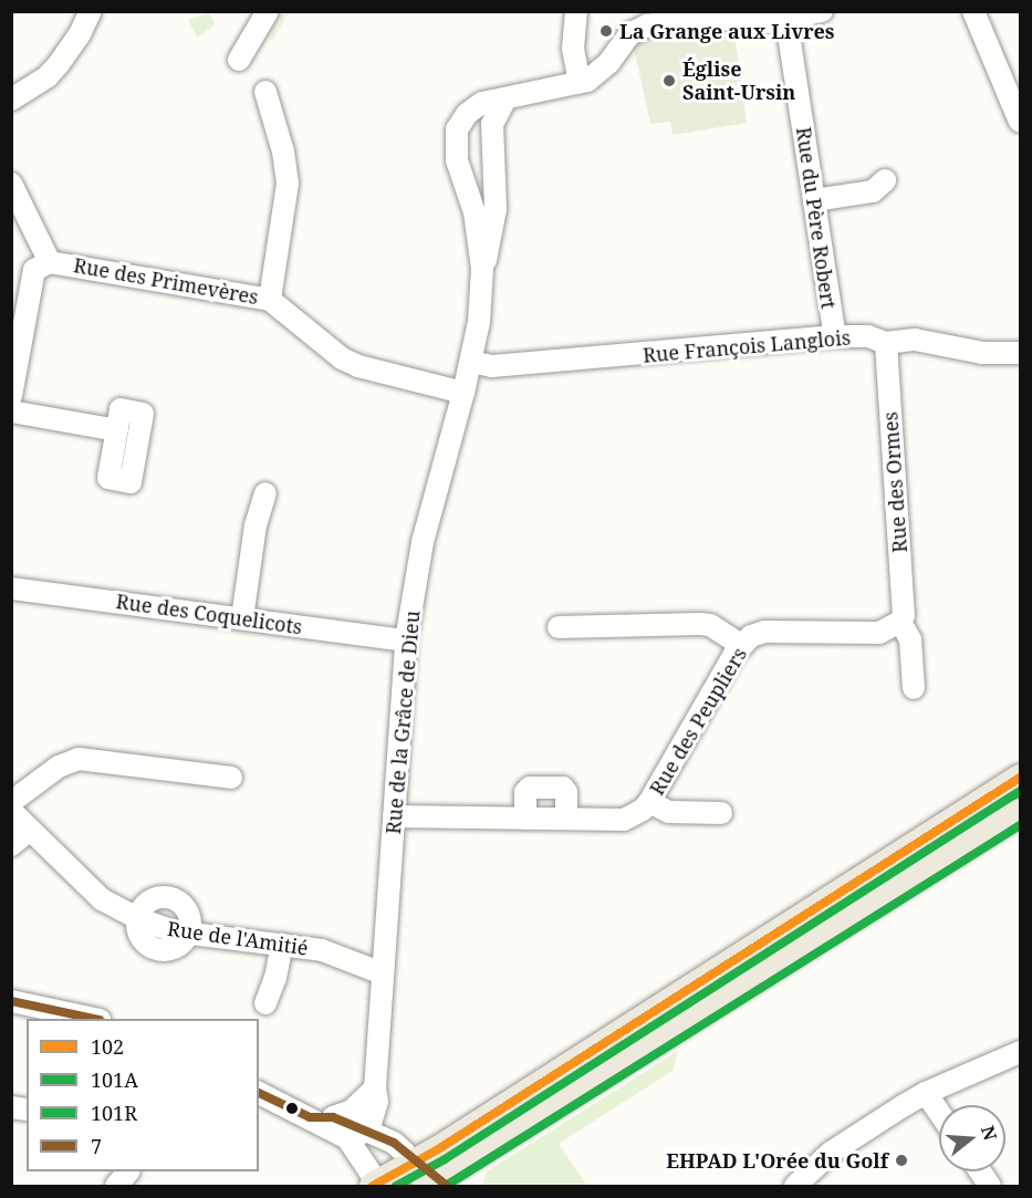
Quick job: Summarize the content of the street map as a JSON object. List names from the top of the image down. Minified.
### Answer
{"streets":{"street":["Rue du Père Robert","Rue des Primevères","Rue François Langlois","Rue des Ormes","Rue des Coquelicots","Rue des Peupliers","Rue de la Grâce de Dieu","Rue de l'Amitié"]},"crossings":[["Rue du Père Robert","Rue François Langlois"],["Rue des Primevères","Rue de la Grâce de Dieu"],["Rue François Langlois","Rue des Ormes"],["Rue François Langlois","Rue de la Grâce de Dieu"],["Rue des Ormes","Rue des Peupliers"],["Rue des Coquelicots","Rue de la Grâce de Dieu"],["Rue des Peupliers","Rue de la Grâce de Dieu"],["Rue de la Grâce de Dieu","Rue de l'Amitié"]],"places":["La Grange aux Livres","Église Saint-Ursin","EHPAD L'Orée du Golf"],"lines":["transit line 102","transit line 101A","transit line 101R","transit line 7"],"legend":["102","101A","101R","7"],"north":"right"}
